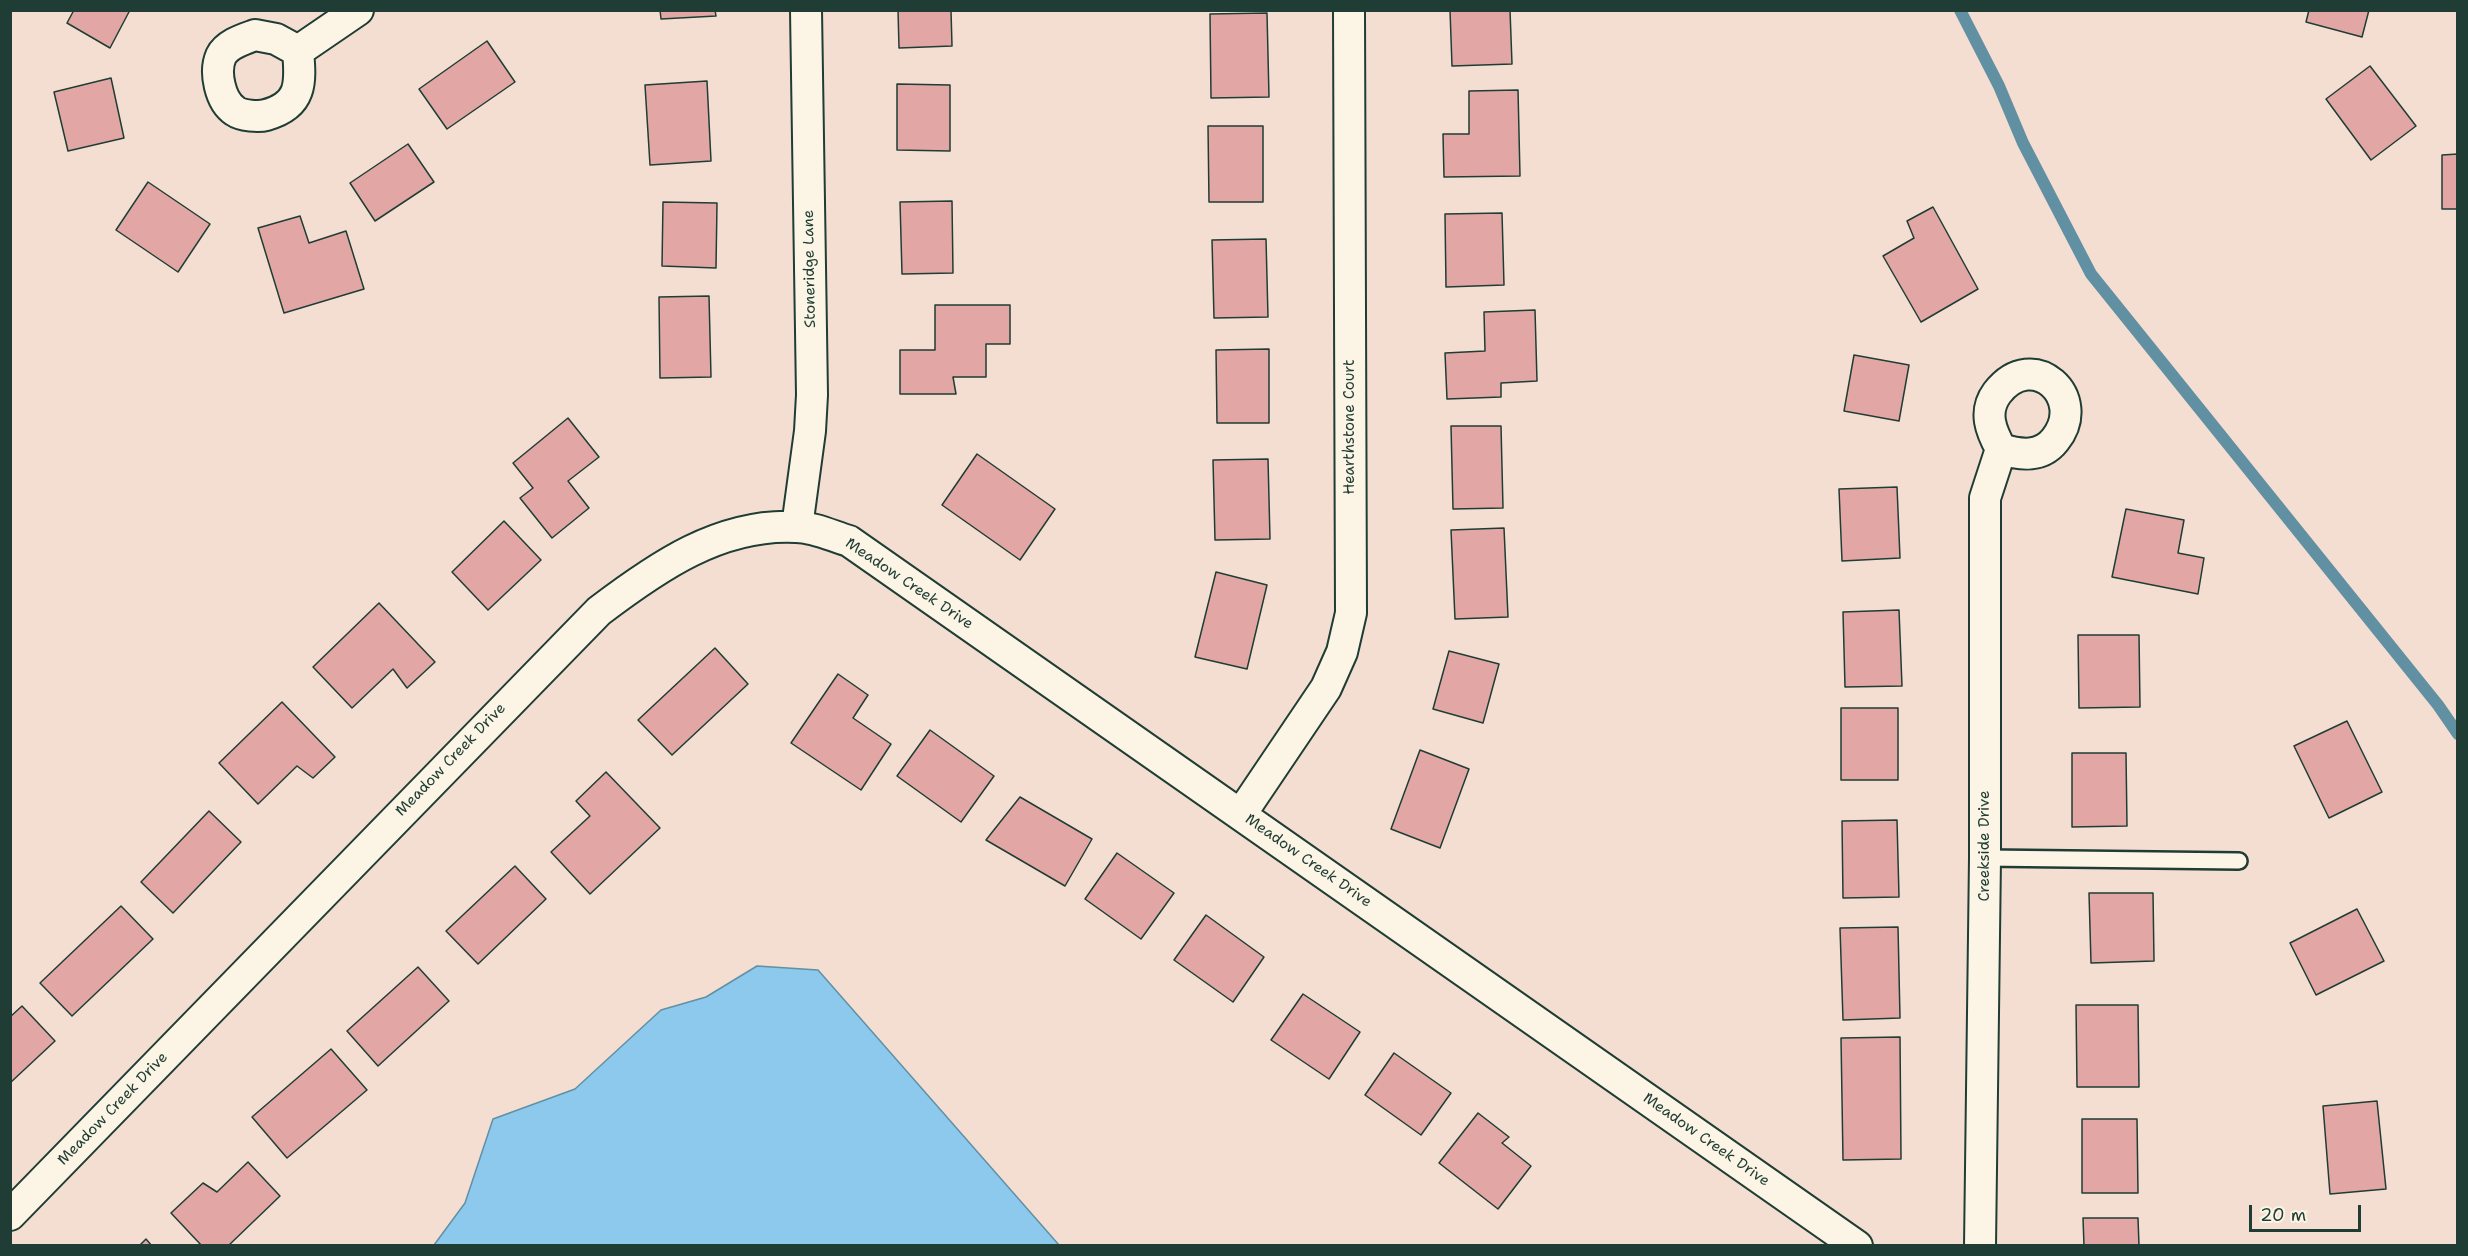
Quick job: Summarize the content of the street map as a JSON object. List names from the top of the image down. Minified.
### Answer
{"streets":{"street":["Stoneridge Lane","Hearthstone Court","Meadow Creek Drive","Creekside Drive"]},"crossings":[["Stoneridge Lane","Meadow Creek Drive"],["Hearthstone Court","Meadow Creek Drive"]],"scale_bar":"20 m"}
